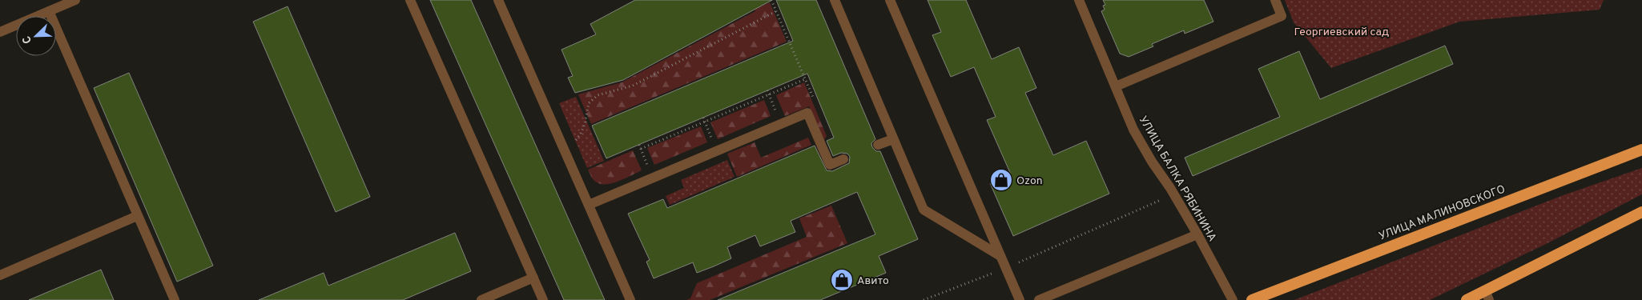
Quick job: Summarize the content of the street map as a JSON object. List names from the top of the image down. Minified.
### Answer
{"streets":{"highway":["УЛИЦА МАЛИНОВСКОГО"],"street":["УЛИЦА БАЛКА РЯБИНИНА"]},"parks":["Георгиевский сад"],"places":{"shop":["Ozon","Авито"]},"north":"bottom left"}
